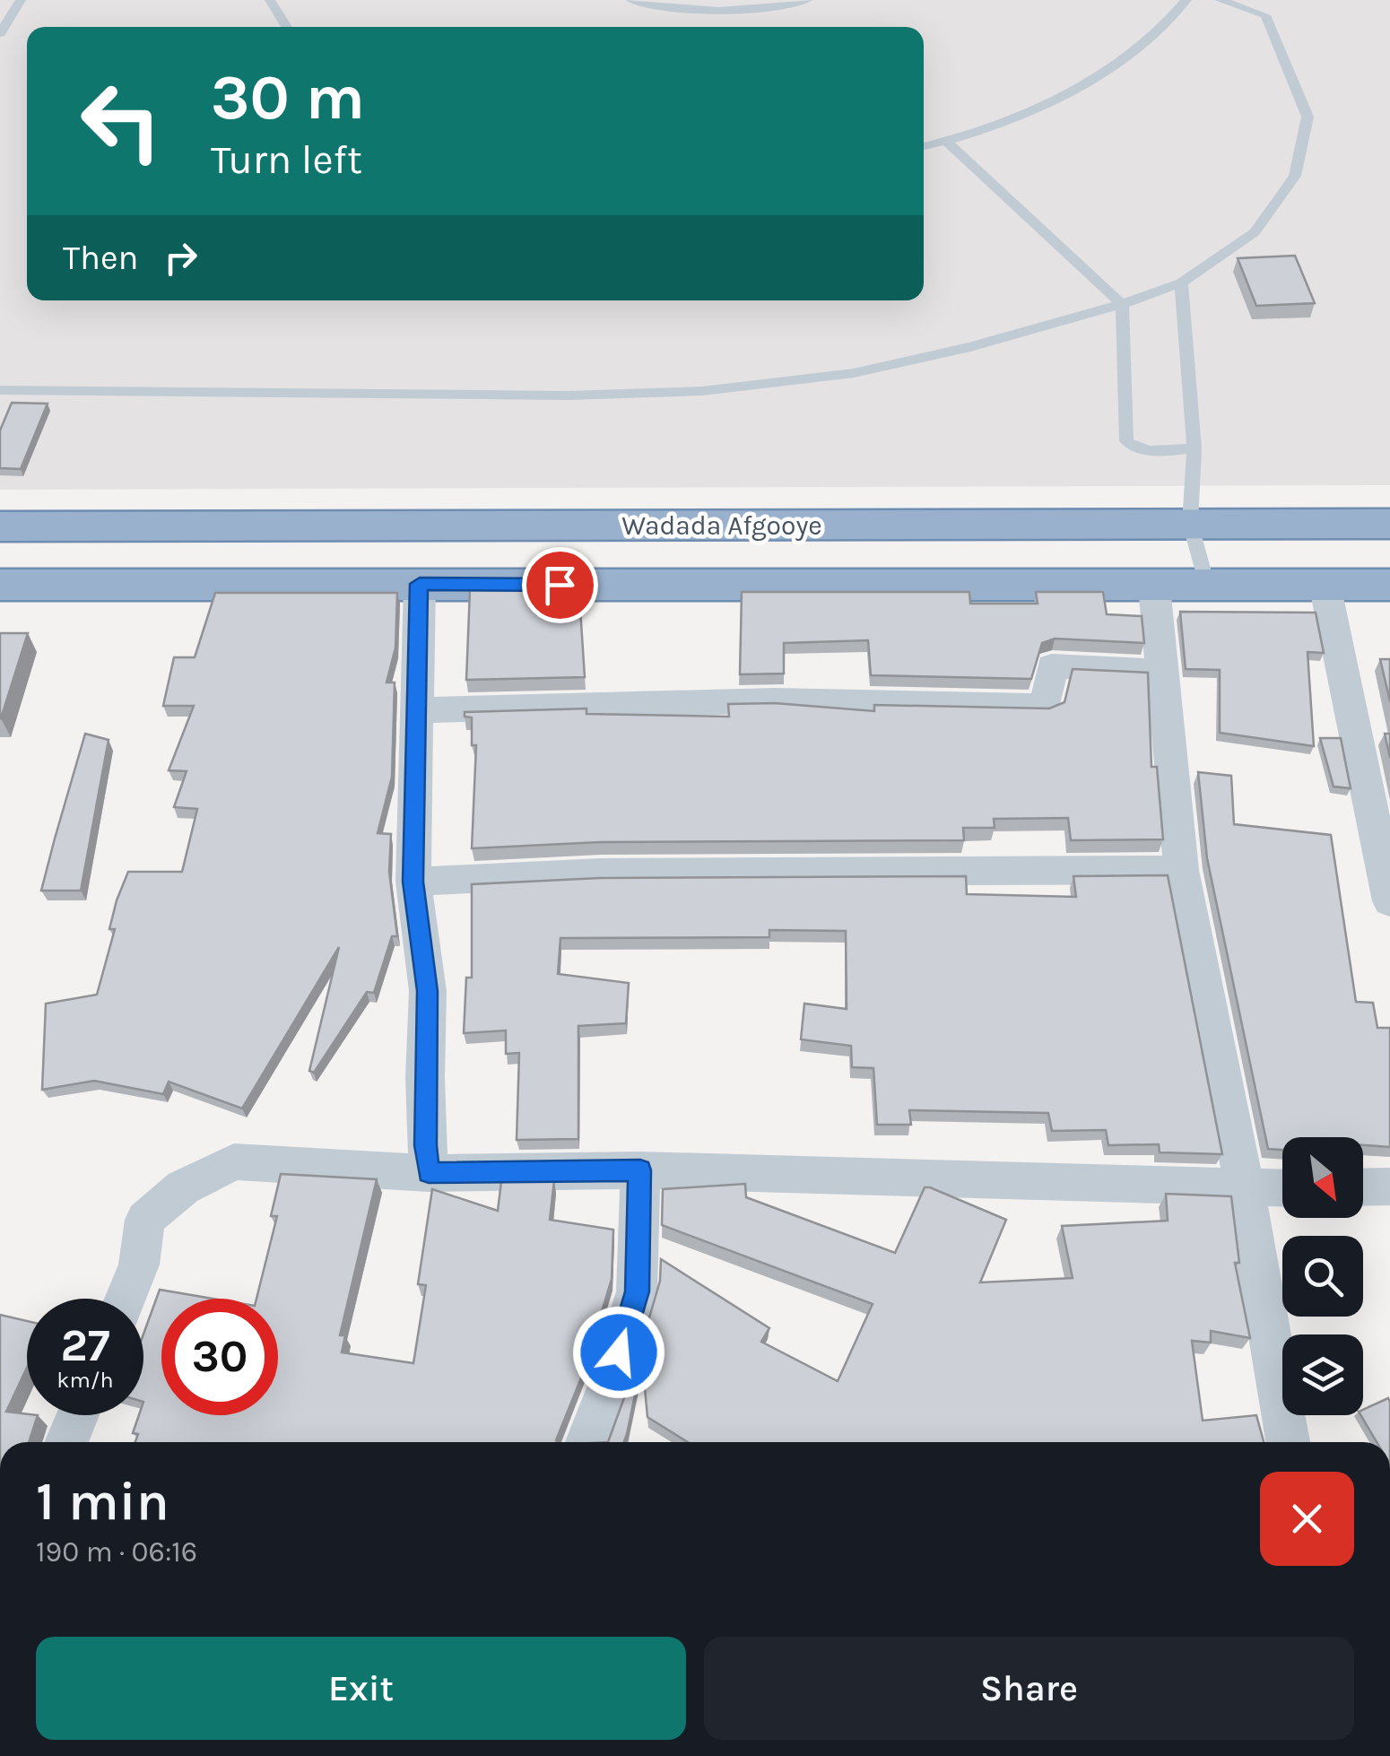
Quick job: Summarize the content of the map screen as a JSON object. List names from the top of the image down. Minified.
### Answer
{"streets":{"highway":["Wadada Afgooye"]},"north":"bottom right","page":{"turn":["30 m","Turn left"],"then":"Then","speed":"27 km/h","limit":"30","heading":["1 min","190 m · 06:16"],"buttons":["Exit","Share"]}}
